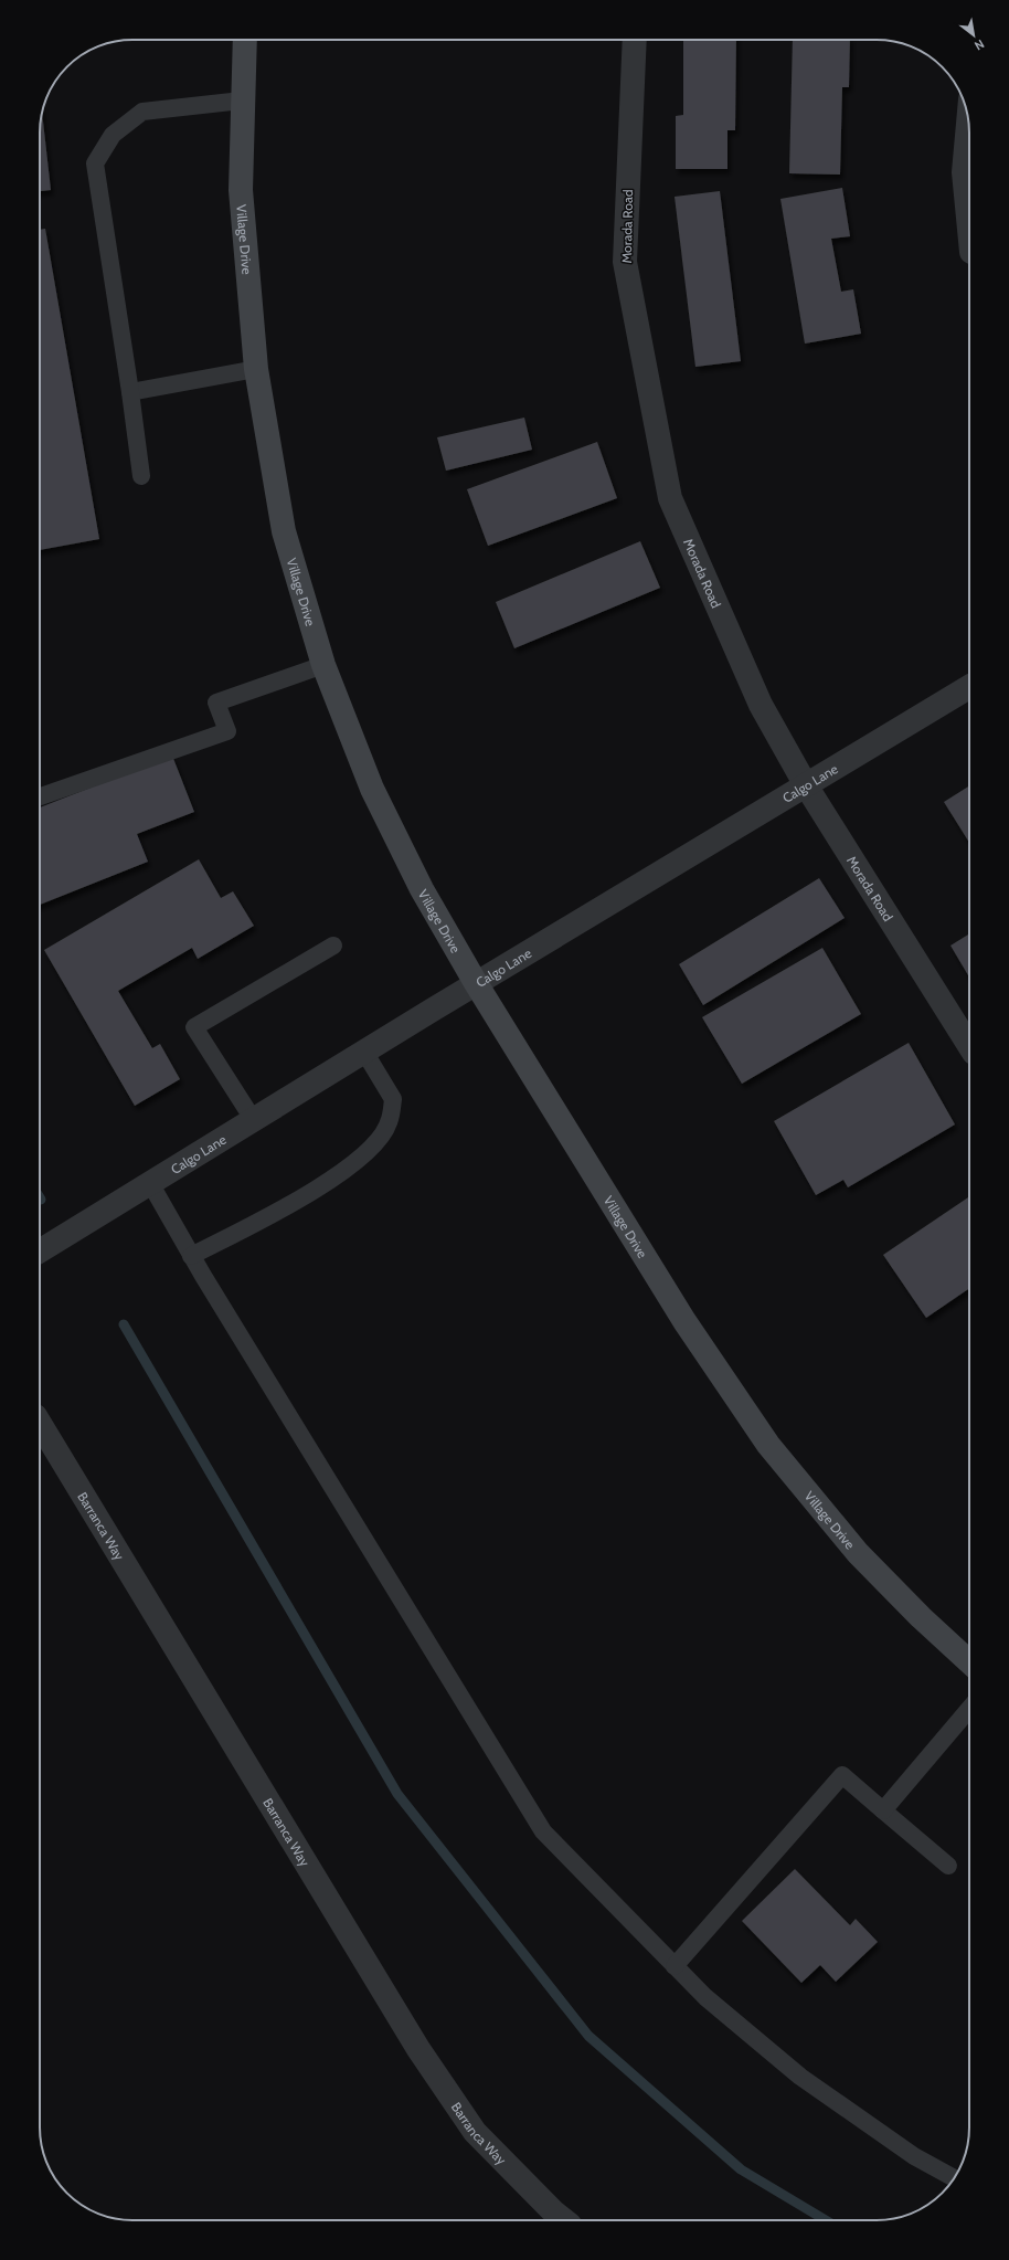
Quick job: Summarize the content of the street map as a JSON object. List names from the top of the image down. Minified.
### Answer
{"streets":{"main road":["Village Drive"],"street":["Morada Road","Calgo Lane","Barranca Way"]},"crossings":[["Morada Road","Calgo Lane"],["Village Drive","Calgo Lane"]],"north":"bottom right"}
